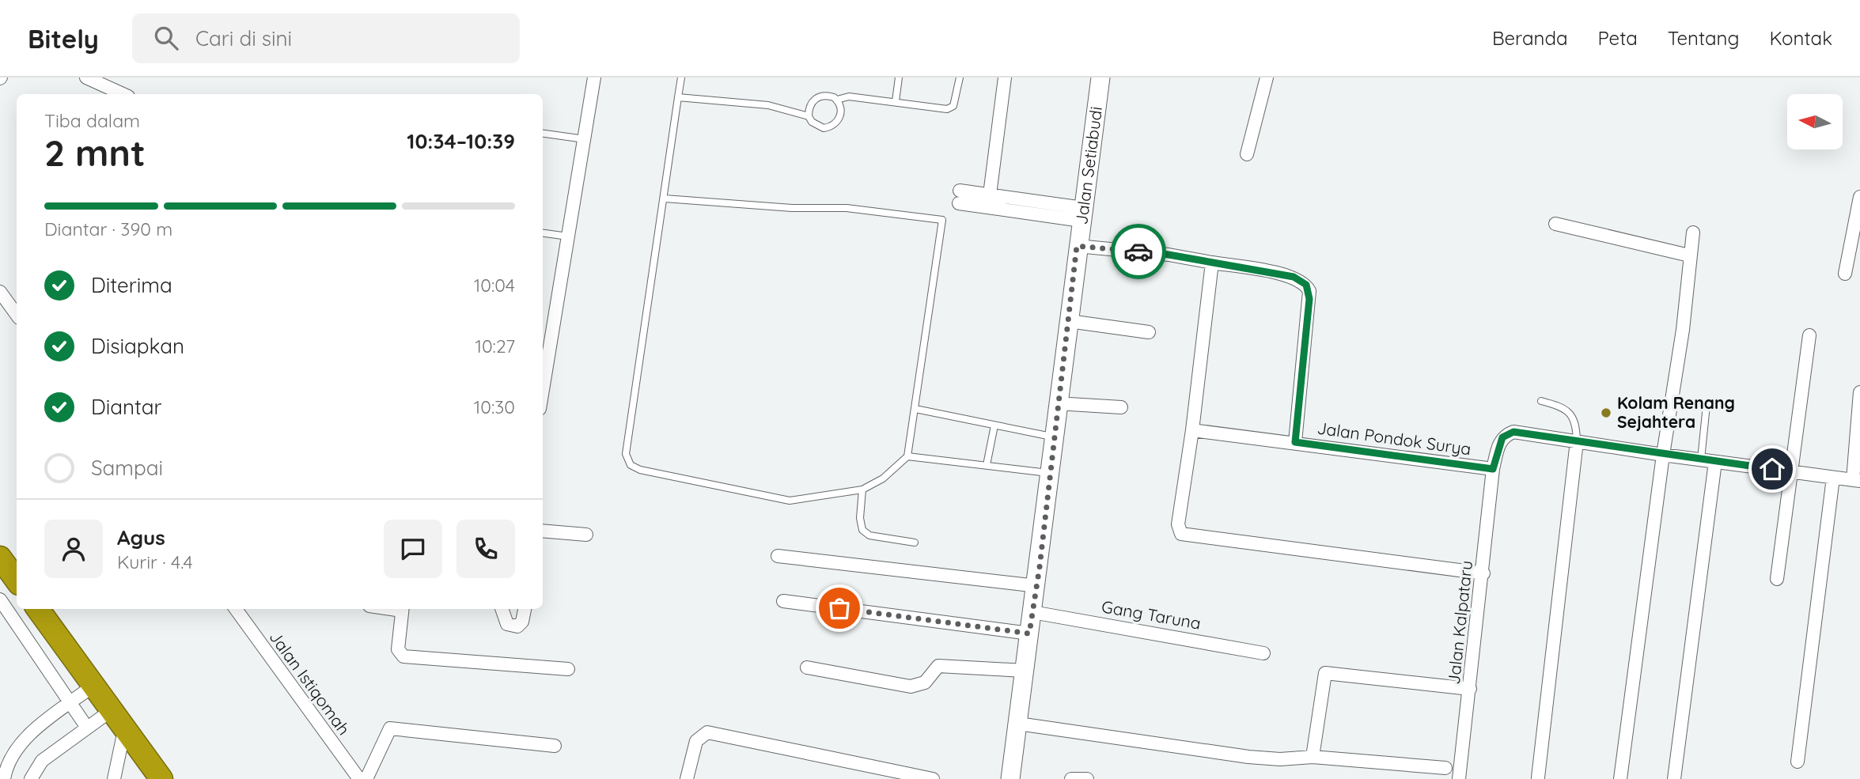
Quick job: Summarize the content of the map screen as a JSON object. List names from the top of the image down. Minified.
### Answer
{"streets":{"street":["Jalan Setiabudi","Jalan Pondok Surya","Gang Taruna","Jalan Kalpataru","Jalan Istiqomah"]},"crossings":[["Jalan Setiabudi","Gang Taruna"],["Jalan Pondok Surya","Jalan Kalpataru"]],"places":["Kolam Renang Sejahtera"],"north":"left","page":{"header":"Bitely","search":"Cari di sini","nav":["Beranda","Peta","Tentang","Kontak"],"heading":["2 mnt","Tiba dalam","10:34–10:39"],"panel":["Agus","Kurir · 4.4"],"bar":"Diantar · 390 m","list":[["Diterima","10:04"],["Disiapkan","10:27"],["Diantar","10:30"],"Sampai"]}}
